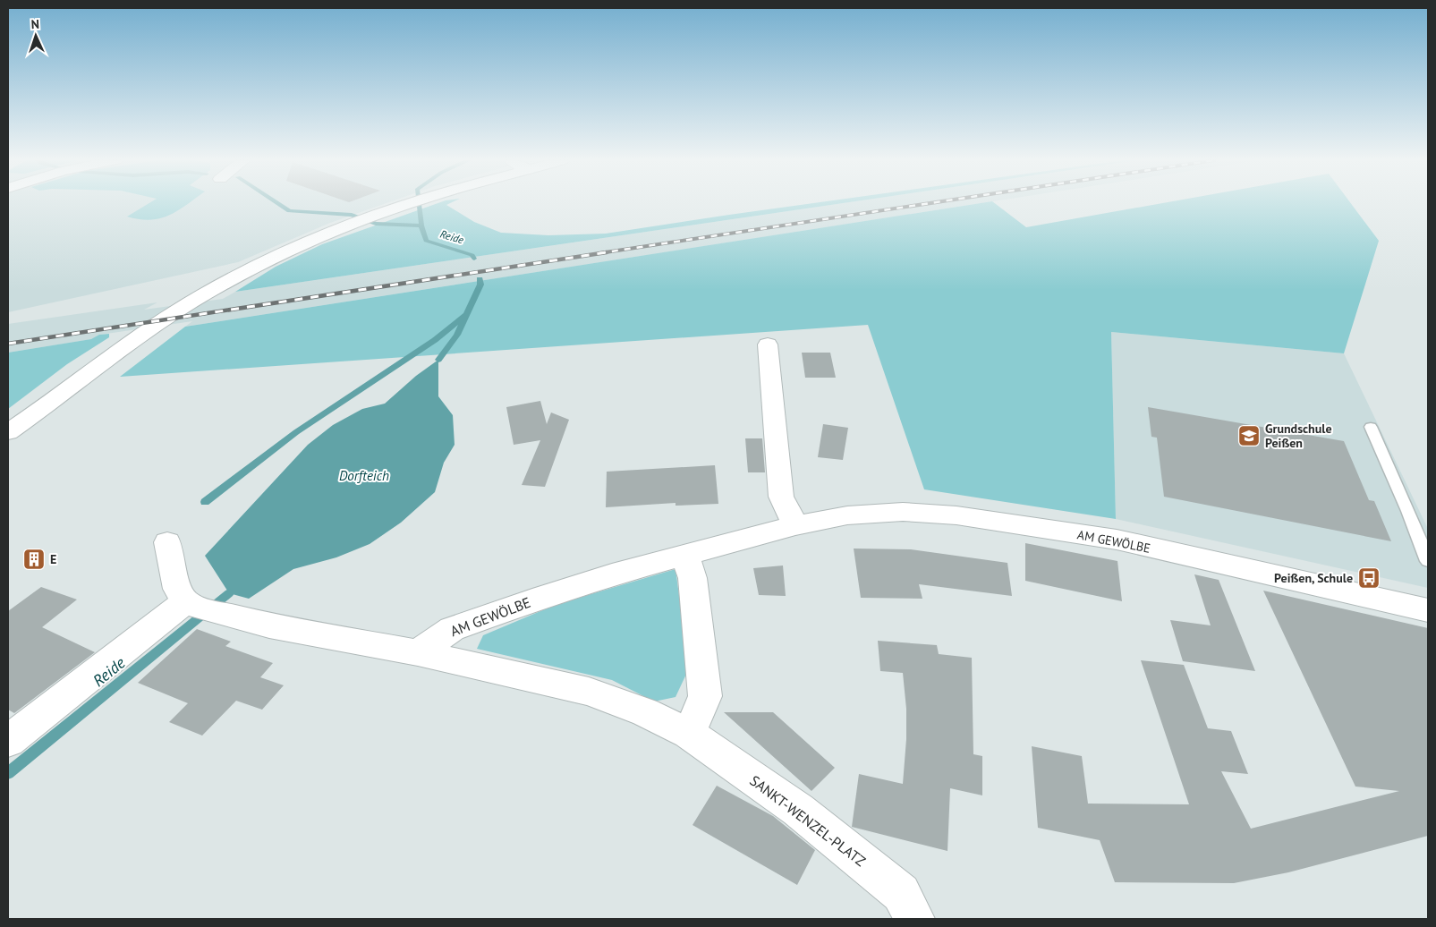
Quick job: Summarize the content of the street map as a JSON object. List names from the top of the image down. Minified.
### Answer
{"streets":{"street":["AM GEWÖLBE","SANKT-WENZEL-PLATZ"]},"crossings":[["AM GEWÖLBE","SANKT-WENZEL-PLATZ"]],"water":["Reide","Dorfteich"],"places":{"school or university":["Grundschule Peißen"],"building":["E"],"bus stop":["Peißen, Schule"]},"north":"top"}
